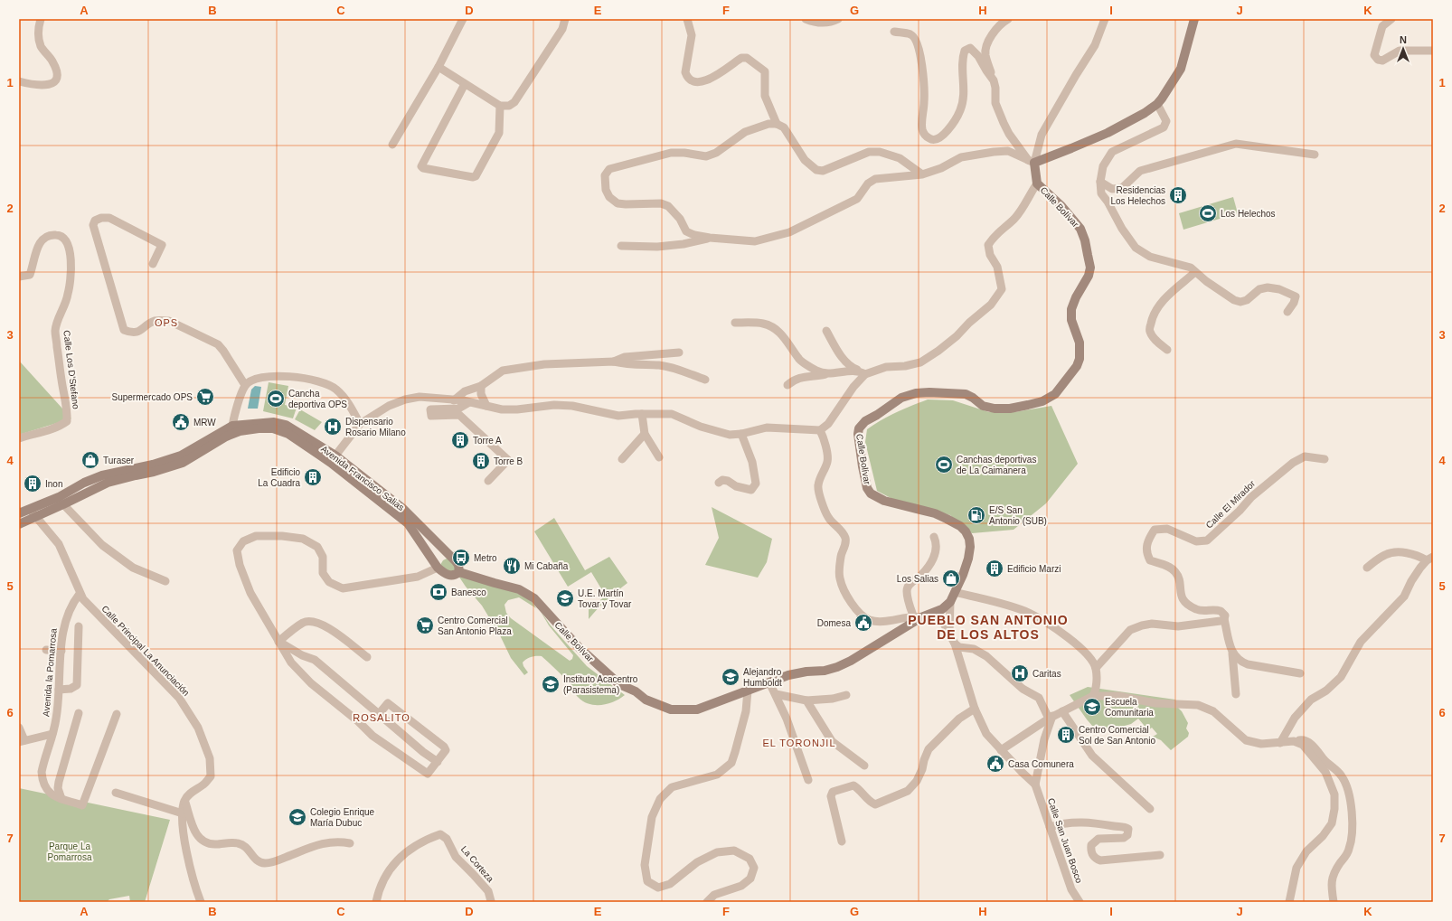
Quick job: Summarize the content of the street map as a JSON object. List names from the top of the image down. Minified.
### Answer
{"streets":{"street":["Calle Bolívar","Calle Los D'Stefano","Avenida Francisco Salias","Calle El Mirador","Calle Principal La Anunciación","Avenida la Pomarrosa","Calle San Juan Bosco","La Corteza"]},"crossings":[["Calle Bolívar","Avenida Francisco Salias"],["Avenida Francisco Salias","Calle Principal La Anunciación"],["Calle Principal La Anunciación","Avenida la Pomarrosa"]],"districts":["OPS","PUEBLO SAN ANTONIO DE LOS ALTOS","ROSALITO","EL TORONJIL"],"parks":["Parque La Pomarrosa"],"places":{"building":["Residencias Los Helechos","Torre A","Torre B","Edificio La Cuadra","Inon","Edificio Marzi","Centro Comercial Sol de San Antonio"],"sports":["Los Helechos","Cancha deportiva OPS","Canchas deportivas de La Caimanera"],"supermarket":["Supermercado OPS","Centro Comercial San Antonio Plaza"],"public building":["MRW","Domesa","Casa Comunera"],"hospital":["Dispensario Rosario Milano","Caritas"],"shop":["Turaser","Los Salias"],"fuel station":["E/S San Antonio (SUB)"],"bus stop":["Metro"],"restaurant":["Mi Cabaña"],"bank":["Banesco"],"school or university":["U.E. Martín Tovar y Tovar","Alejandro Humboldt","Instituto Acacentro (Parasistema)","Escuela Comunitaria","Colegio Enrique María Dubuc"]},"north":"top","grid":{"columns":["A","B","C","D","E","F","G","H","I","J","K"],"rows":["1","2","3","4","5","6","7"]}}
